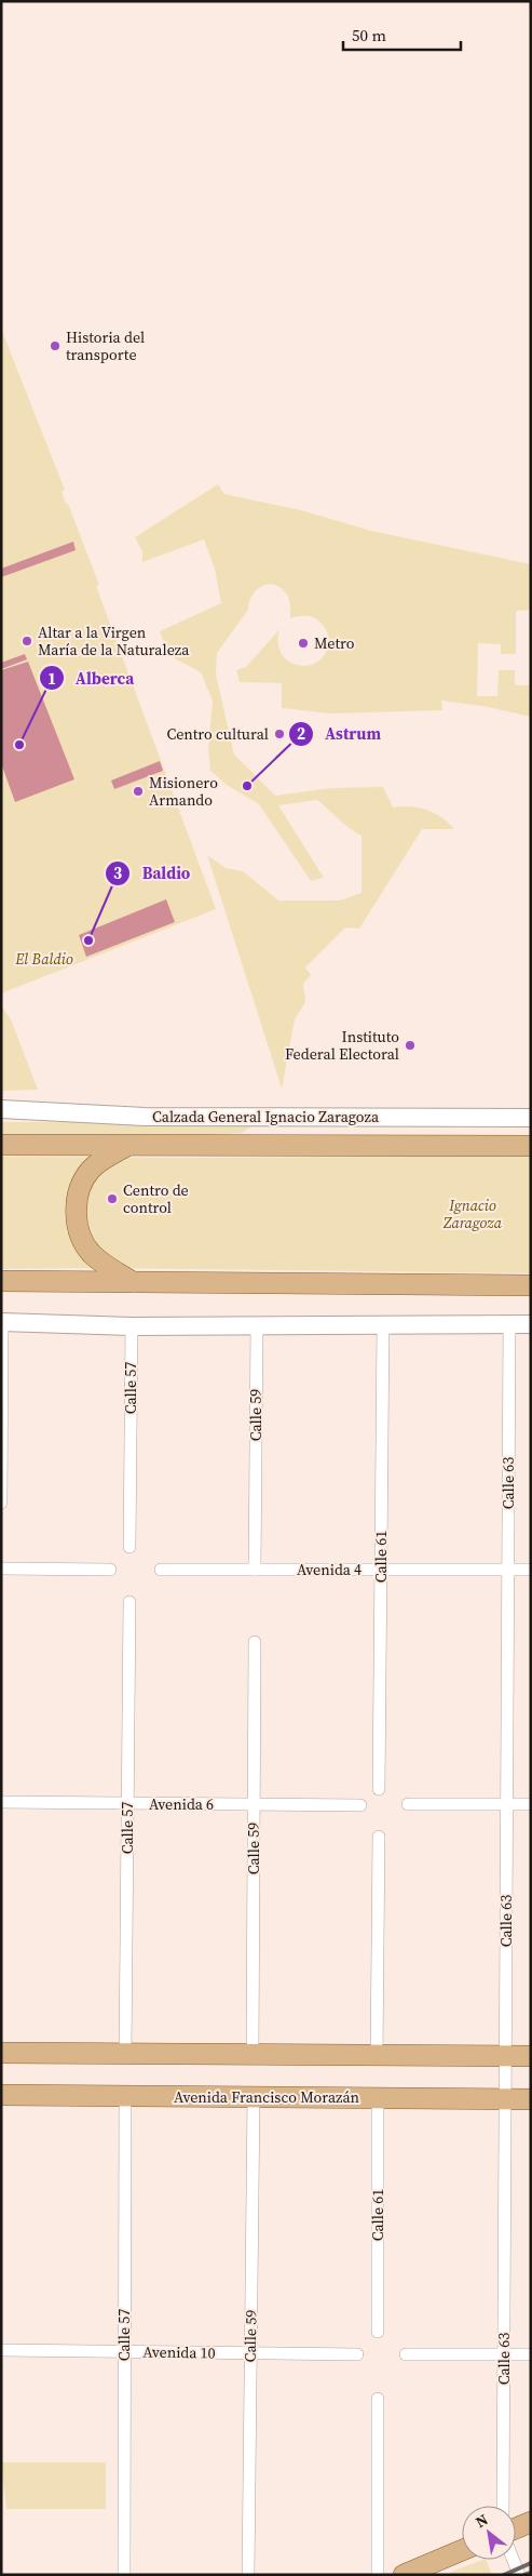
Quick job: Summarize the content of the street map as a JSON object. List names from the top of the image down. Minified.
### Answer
{"streets":{"main road":["Calzada General Ignacio Zaragoza","Avenida Francisco Morazán"],"street":["Calle 57","Calle 59","Calle 63","Calle 61","Avenida 4","Avenida 6","Avenida 10"]},"crossings":[["Calle 57","Avenida 6"],["Calle 57","Avenida Francisco Morazán"],["Calle 57","Avenida 10"],["Calle 59","Avenida 4"],["Calle 59","Avenida 6"],["Calle 59","Avenida Francisco Morazán"],["Calle 59","Avenida 10"],["Calle 63","Avenida 4"],["Calle 63","Avenida Francisco Morazán"],["Calle 61","Avenida 4"],["Calle 61","Avenida Francisco Morazán"]],"parks":["El Baldio","Ignacio Zaragoza"],"places":["Historia del transporte","Altar a la Virgen María de la Naturaleza","Metro","Centro cultural","Alberca","Astrum","Misionero Armando","Baldio","Instituto Federal Electoral","Centro de control"],"scale_bar":"50 m","north":"top left"}
